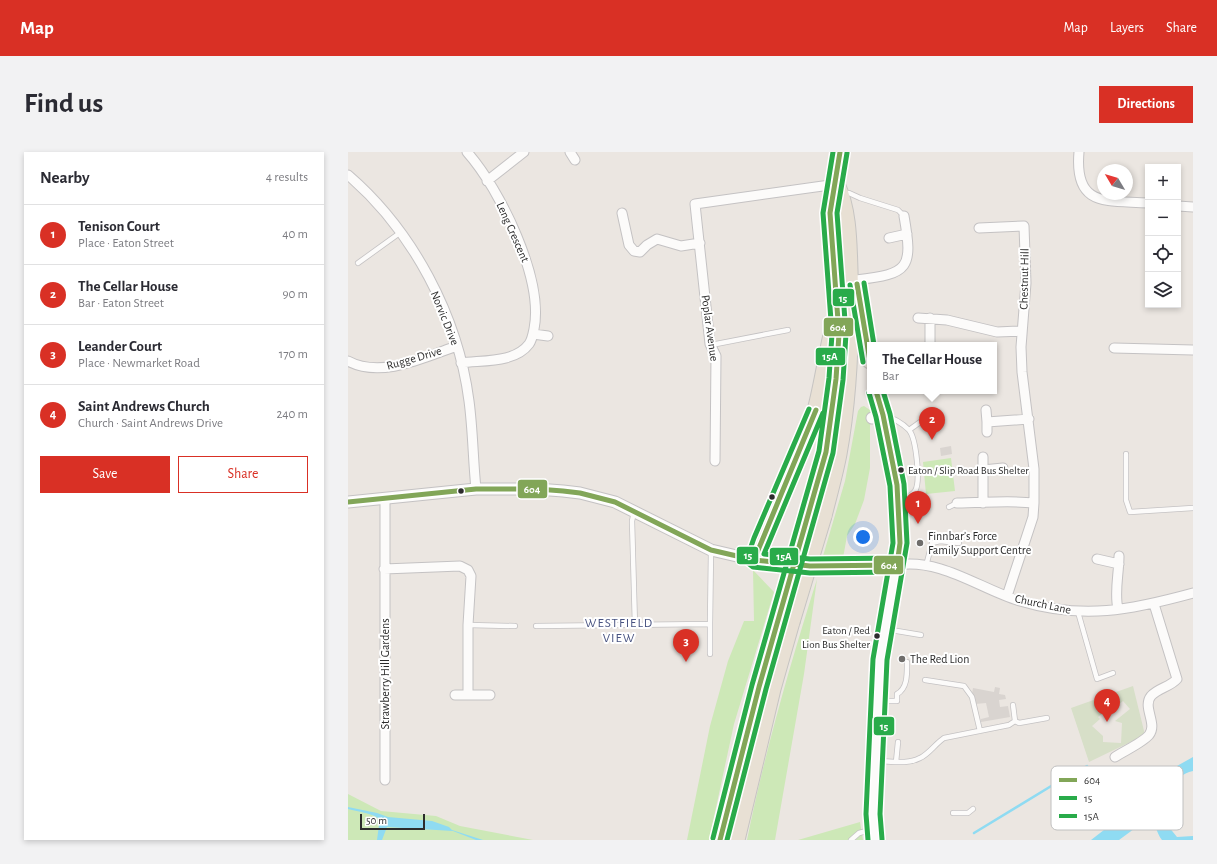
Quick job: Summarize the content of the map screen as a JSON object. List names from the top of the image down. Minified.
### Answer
{"streets":{"street":["Leng Crescent","Chestnut Hill","Norvic Drive","Poplar Avenue","Rugge Drive","Church Lane","Strawberry Hill Gardens"]},"crossings":[["Leng Crescent","Norvic Drive"],["Chestnut Hill","Church Lane"],["Norvic Drive","Rugge Drive"]],"districts":["WESTFIELD VIEW"],"places":["Eaton / Slip Road Bus Shelter","Finnbar’s Force Family Support Centre","Eaton / Red Lion Bus Shelter","The Red Lion"],"lines":["transit line 604","transit line 15A","transit line 15"],"legend":["604","15","15A"],"scale_bar":"50 m","north":"top left","page":{"header":"Map","nav":["Map","Layers","Share"],"buttons":["Directions",["Save","Share"]],"title":"Find us","heading":["Nearby","4 results"],"map_buttons":["+","−"],"list":[{"mark":"1","name":"Tenison Court","note":"Place · Eaton Street","value":"40 m"},{"mark":"2","name":"The Cellar House","note":"Bar · Eaton Street","value":"90 m"},{"mark":"3","name":"Leander Court","note":"Place · Newmarket Road","value":"170 m"},{"mark":"4","name":"Saint Andrews Church","note":"Church · Saint Andrews Drive","value":"240 m"}],"popup":["The Cellar House","Bar"],"pins":["2","1","3","4"],"scale":"50 m"}}
